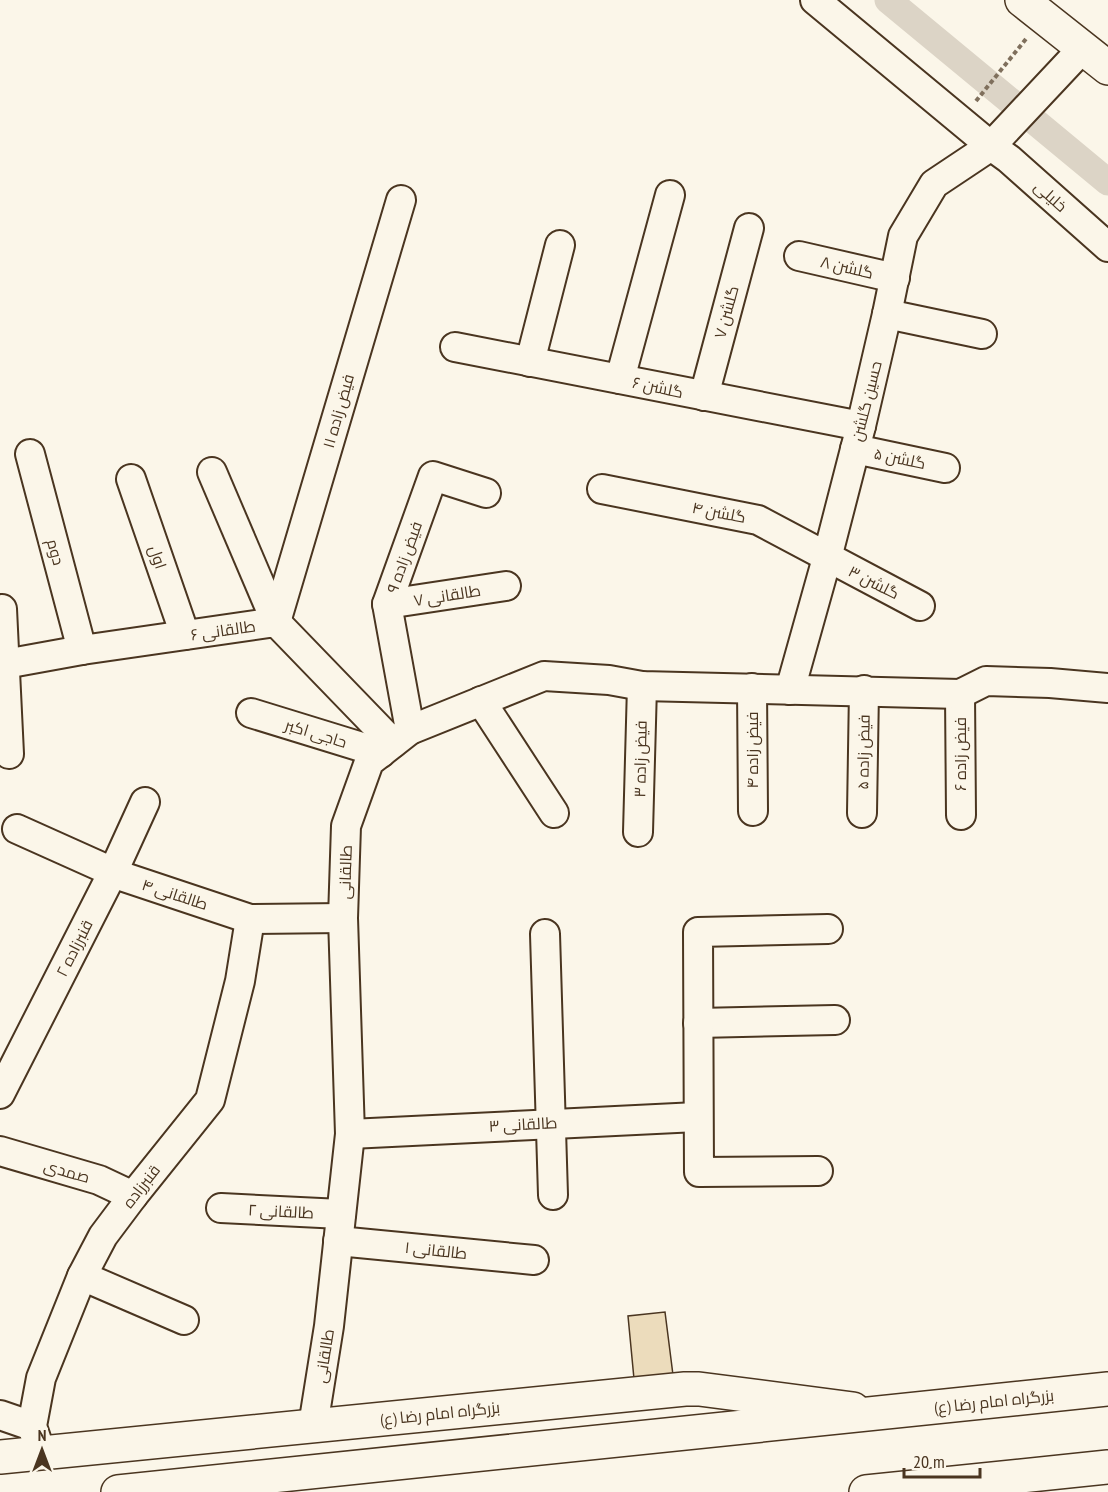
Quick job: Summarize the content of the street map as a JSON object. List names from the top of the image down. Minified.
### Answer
{"streets":{"main road":["بزرگراه امام رضا (ع)"],"street":["خلیلی","گلشن ۸","گلشن ۷","گلشن ۶","حسین گلشن","فیض زاده ۱۱","گلشن ۵","گلشن ۴","دوم","اول","فیض زاده ۹","گلشن ۳","طالقانی ۷","طالقانی ۶","حاجی اکبر","فیض زاده ۴","فیض زاده ۵","فیض زاده ۶","فیض زاده ۳","طالقانی","طالقانی ۴","قنبرزاده ۲","طالقانی ۳","صمدی","قنبرزاده","طالقانی ۲","طالقانی ۱"]},"crossings":[["خلیلی","حسین گلشن"],["گلشن ۸","حسین گلشن"],["گلشن ۷","گلشن ۶"],["گلشن ۶","حسین گلشن"],["گلشن ۶","گلشن ۵"],["حسین گلشن","گلشن ۵"],["حسین گلشن","گلشن ۴"],["حسین گلشن","گلشن ۳"],["فیض زاده ۱۱","طالقانی ۶"],["گلشن ۴","گلشن ۳"],["دوم","طالقانی ۶"],["اول","طالقانی ۶"],["فیض زاده ۹","طالقانی ۷"],["فیض زاده ۹","طالقانی ۶"],["فیض زاده ۹","حاجی اکبر"],["فیض زاده ۹","طالقانی"],["طالقانی ۶","حاجی اکبر"],["طالقانی ۶","طالقانی"],["حاجی اکبر","طالقانی"],["طالقانی","طالقانی ۴"],["طالقانی","طالقانی ۳"],["طالقانی","طالقانی ۲"],["طالقانی","طالقانی ۱"],["طالقانی","بزرگراه امام رضا (ع)"],["طالقانی ۴","قنبرزاده ۲"],["طالقانی ۴","قنبرزاده"],["صمدی","قنبرزاده"],["قنبرزاده","بزرگراه امام رضا (ع)"],["طالقانی ۲","طالقانی ۱"]],"scale_bar":"20 m","north":"top"}
